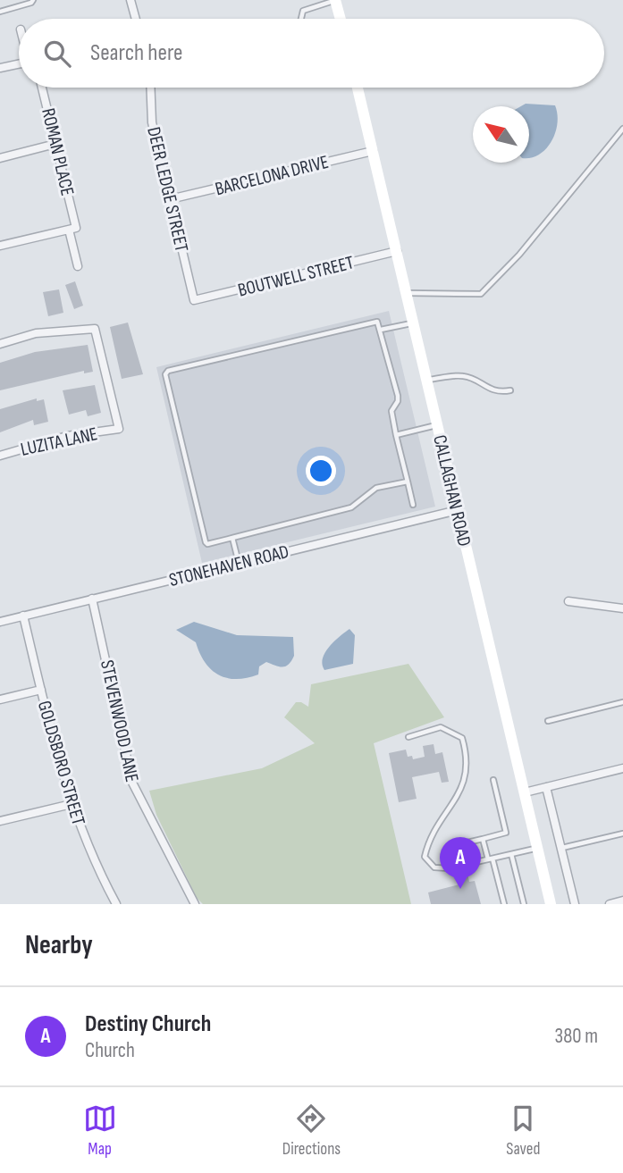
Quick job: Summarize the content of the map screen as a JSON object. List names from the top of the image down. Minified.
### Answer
{"streets":{"main road":["CALLAGHAN ROAD"],"street":["ROMAN PLACE","BARCELONA DRIVE","DEER LEDGE STREET","BOUTWELL STREET","LUZITA LANE","STONEHAVEN ROAD","STEVENWOOD LANE","GOLDSBORO STREET"]},"crossings":[["BARCELONA DRIVE","DEER LEDGE STREET"],["BARCELONA DRIVE","CALLAGHAN ROAD"],["DEER LEDGE STREET","BOUTWELL STREET"],["BOUTWELL STREET","CALLAGHAN ROAD"],["CALLAGHAN ROAD","STONEHAVEN ROAD"],["STONEHAVEN ROAD","STEVENWOOD LANE"],["STONEHAVEN ROAD","GOLDSBORO STREET"]],"north":"top left","page":{"search":"Search here","pins":"A","heading":"Nearby","list":[{"mark":"A","name":"Destiny Church","note":"Church","value":"380 m"}],"nav":["Map","Directions","Saved"]}}
